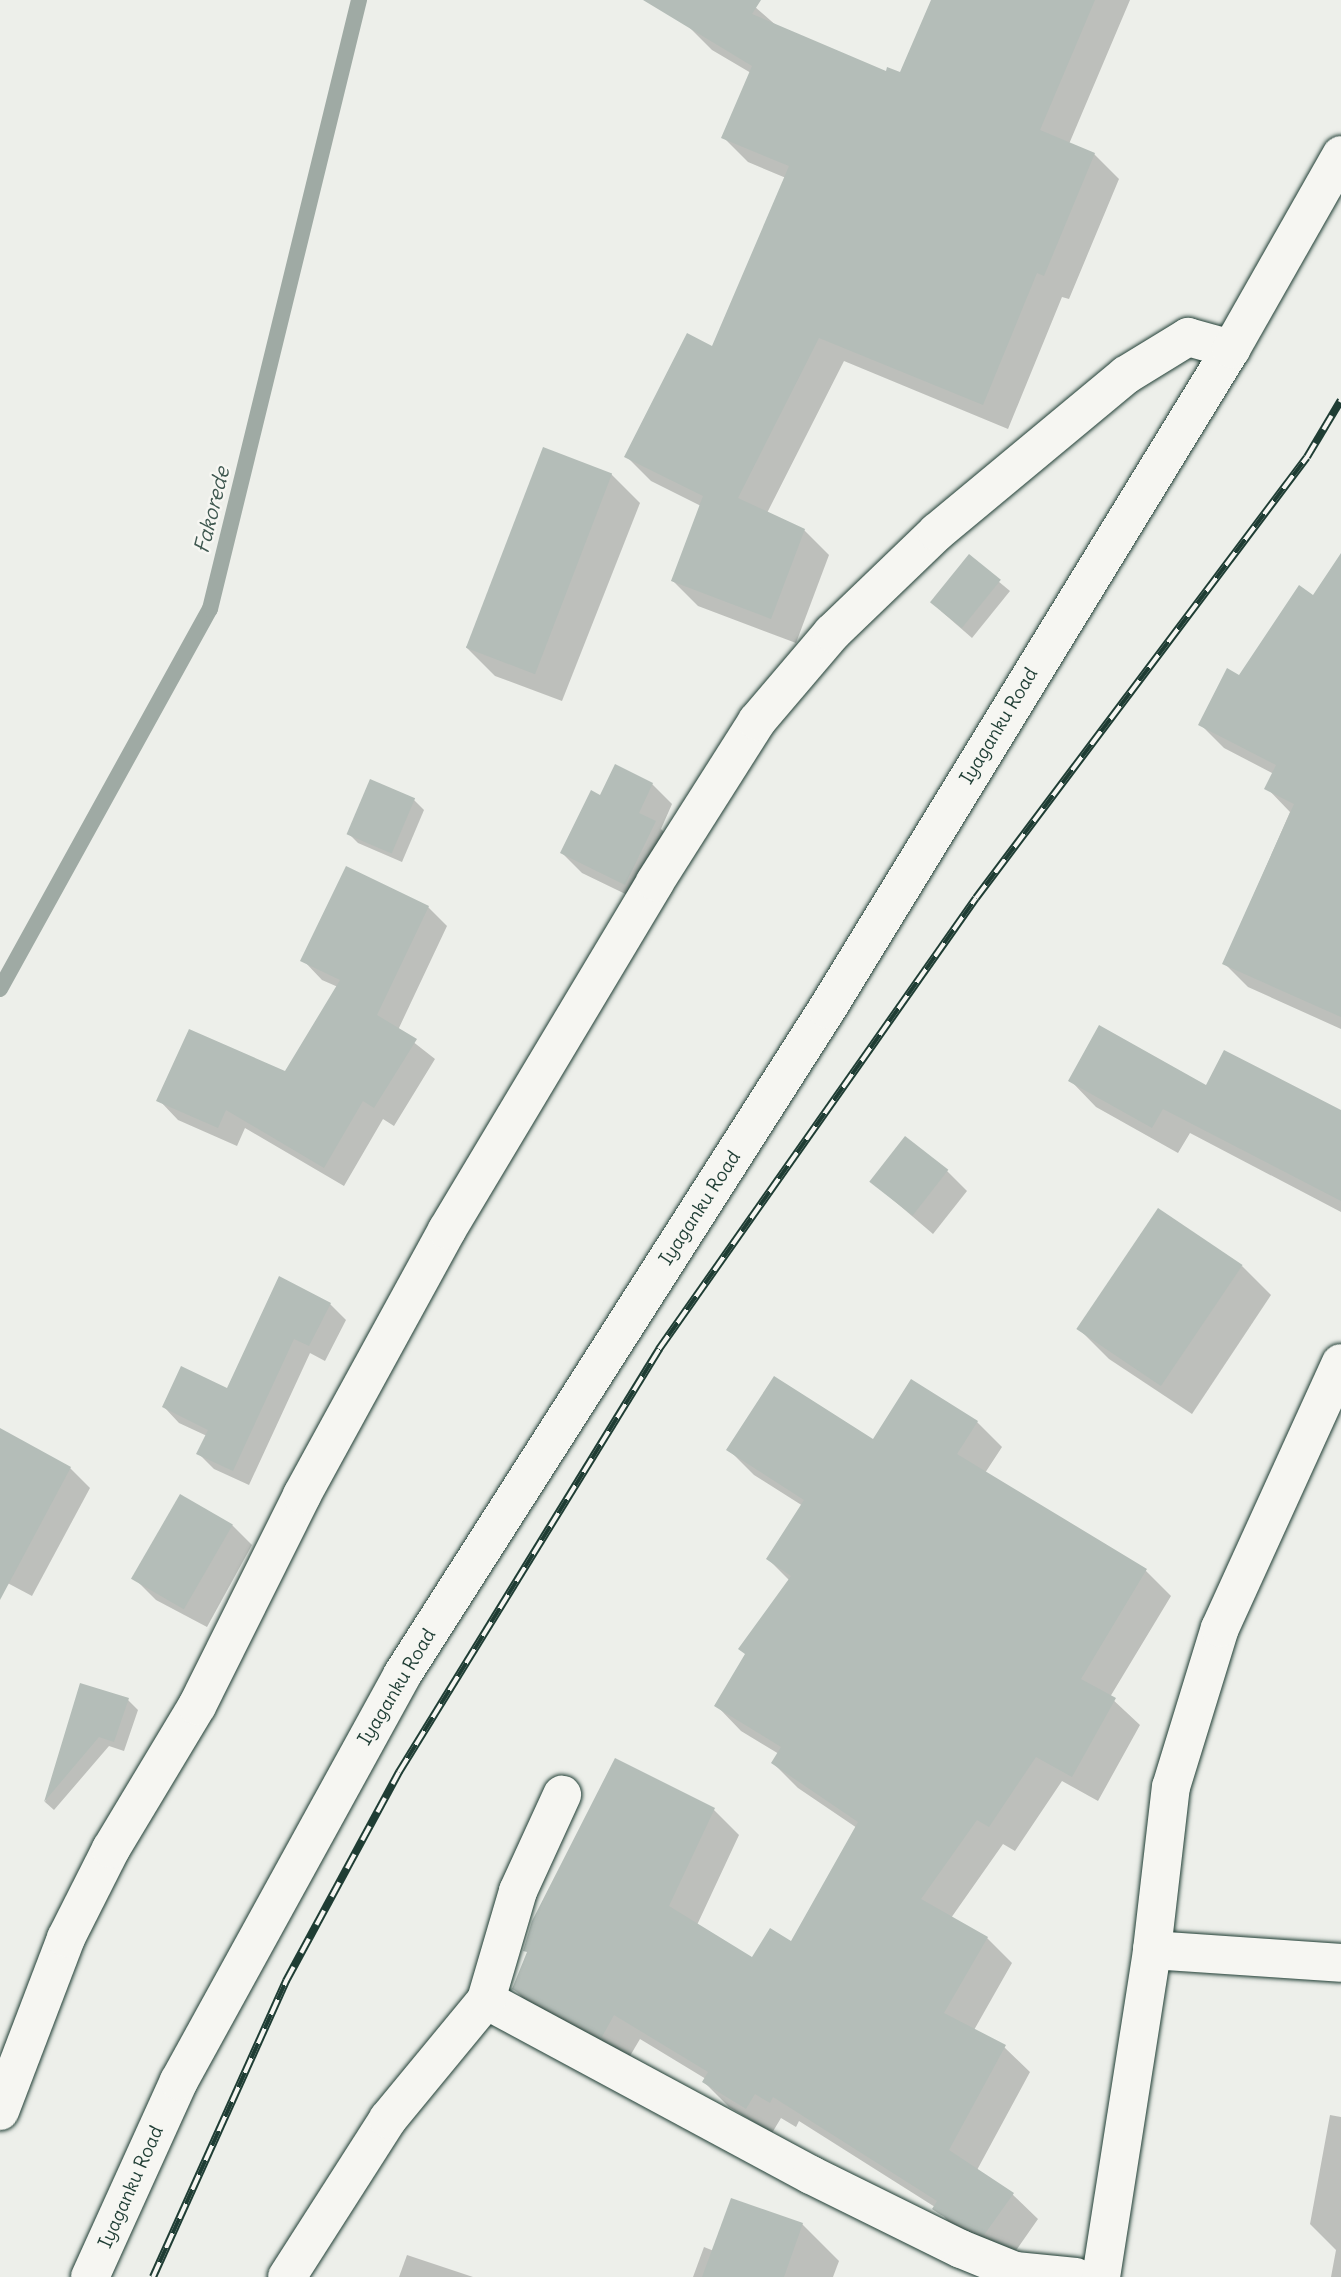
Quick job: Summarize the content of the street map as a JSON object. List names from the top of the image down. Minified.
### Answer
{"streets":{"main road":["Iyaganku Road"]},"water":["Fakorede"]}
